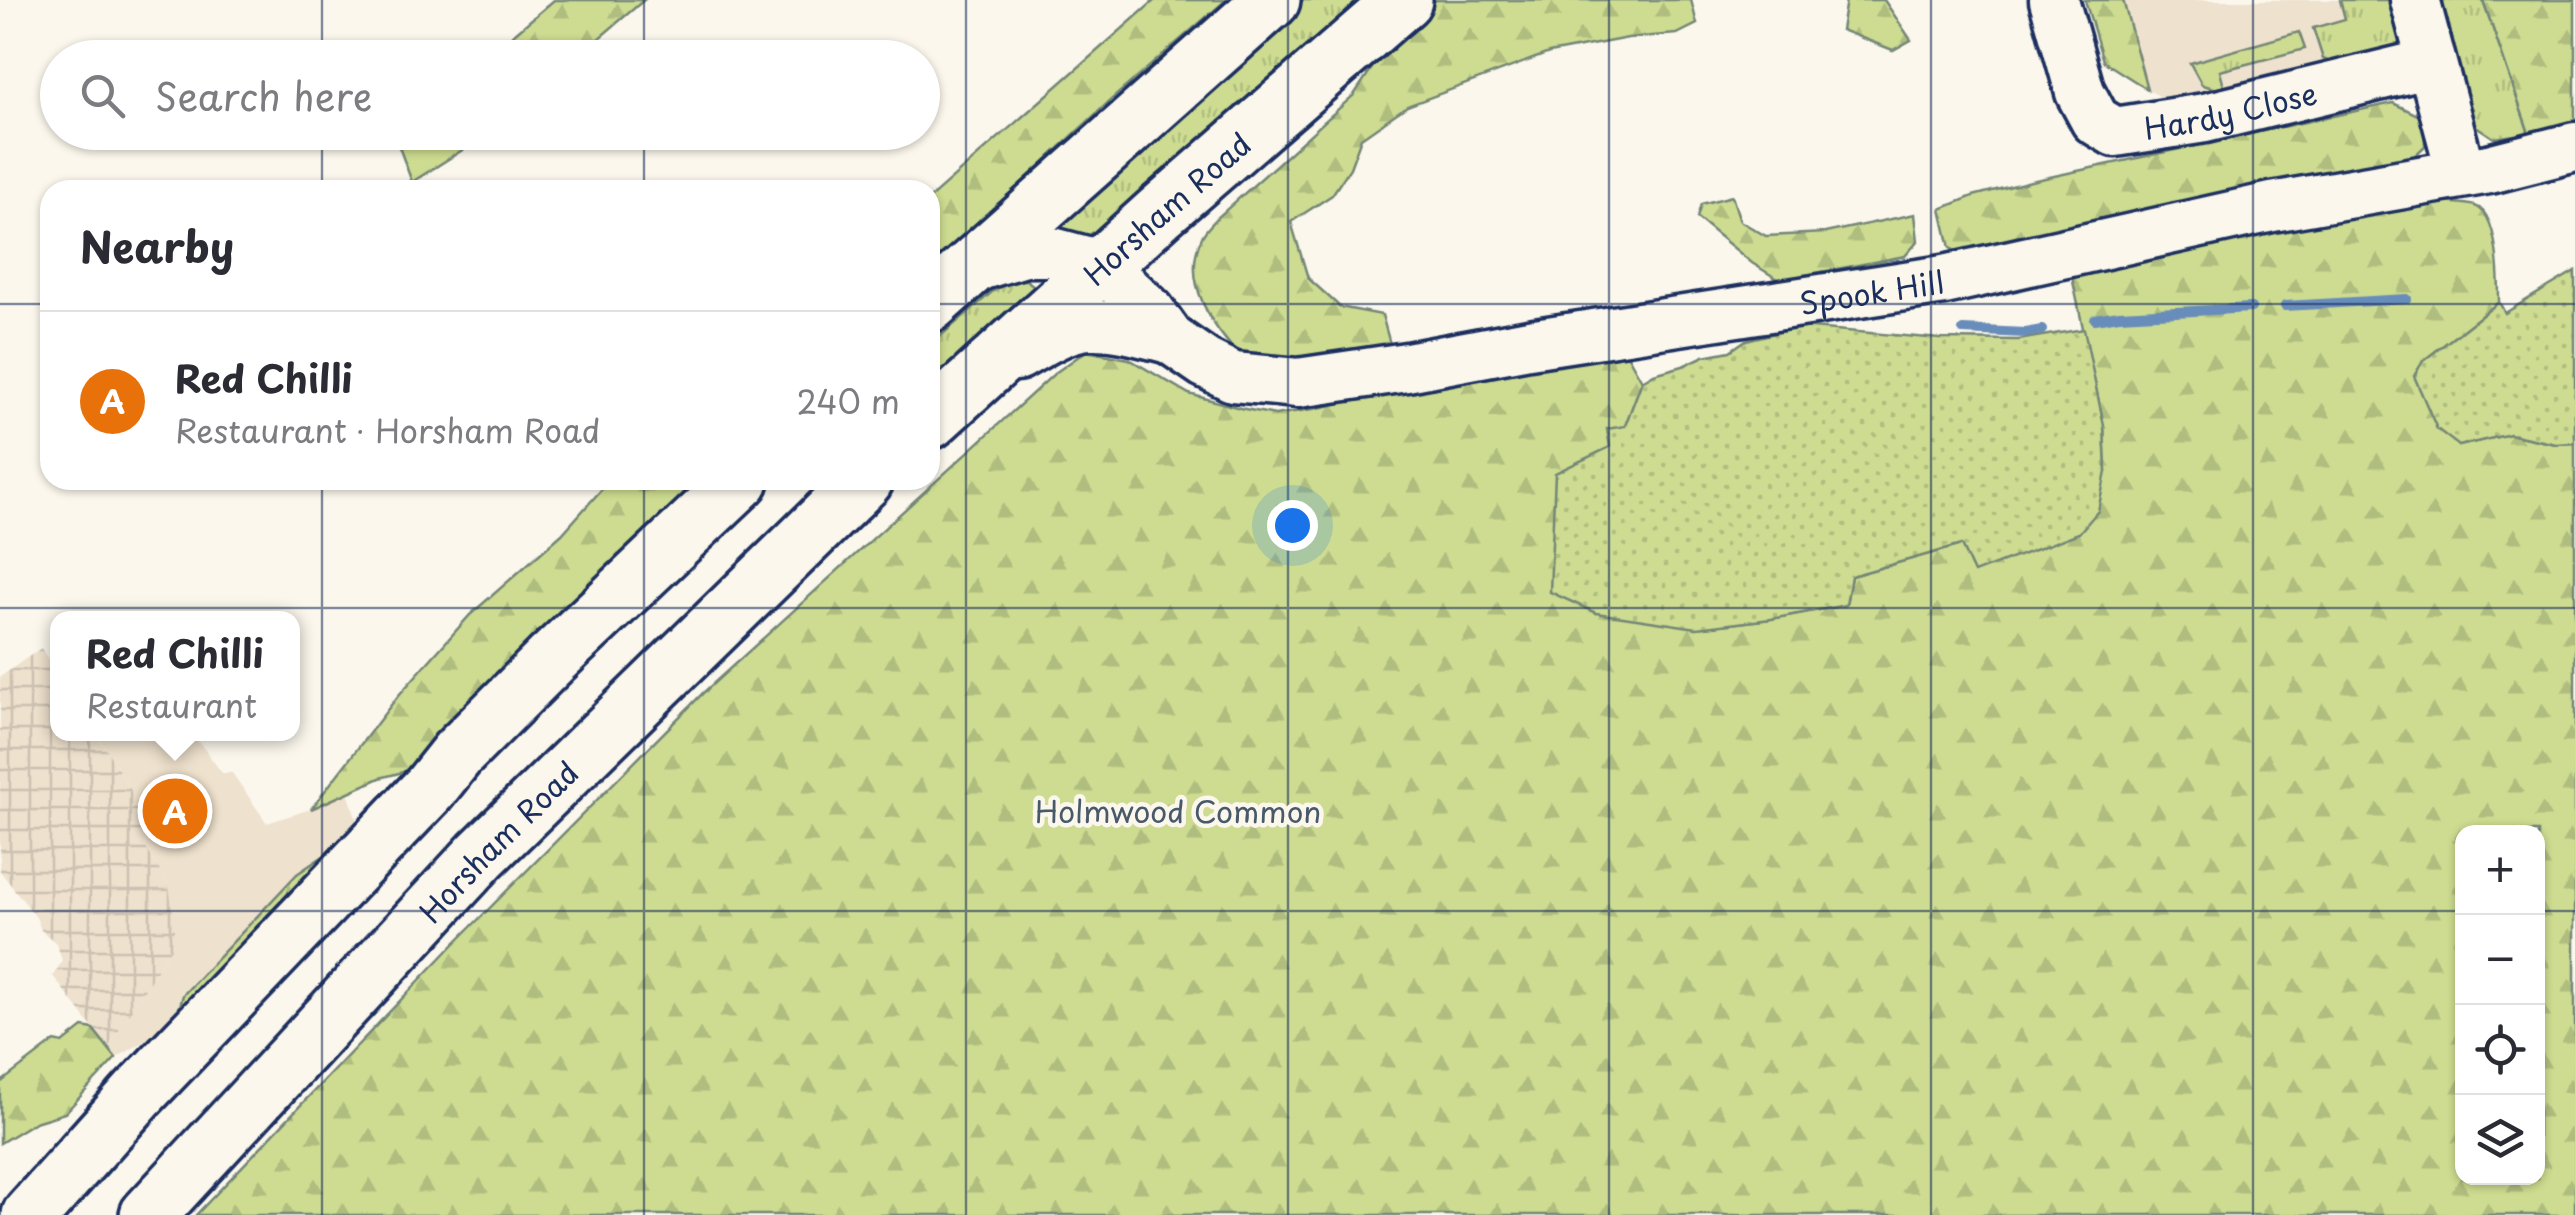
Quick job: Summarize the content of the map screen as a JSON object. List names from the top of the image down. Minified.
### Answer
{"streets":{"highway":["Horsham Road"],"street":["Hardy Close","Spook Hill"]},"crossings":[["Horsham Road","Spook Hill"]],"parks":["Holmwood Common"],"page":{"search":"Search here","heading":"Nearby","list":[{"mark":"A","name":"Red Chilli","note":"Restaurant · Horsham Road","value":"240 m"}],"popup":["Red Chilli","Restaurant"],"pins":"A","map_buttons":["+","−"]}}
